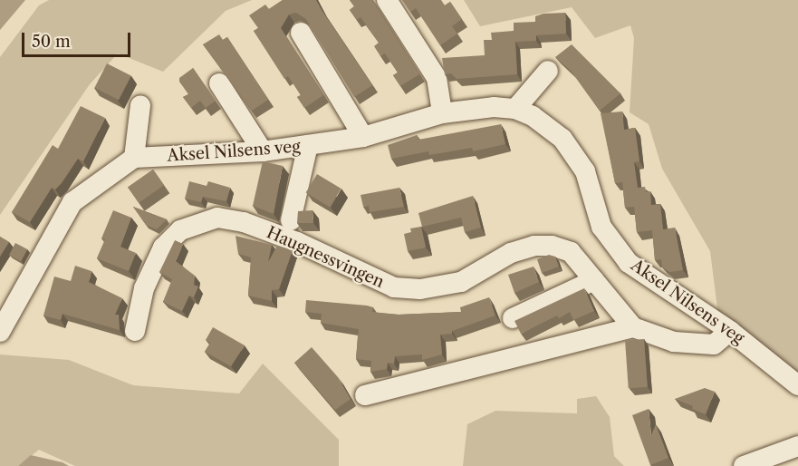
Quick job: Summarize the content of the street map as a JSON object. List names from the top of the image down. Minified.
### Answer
{"streets":{"street":["Aksel Nilsens veg","Haugnessvingen"]},"scale_bar":"50 m"}
